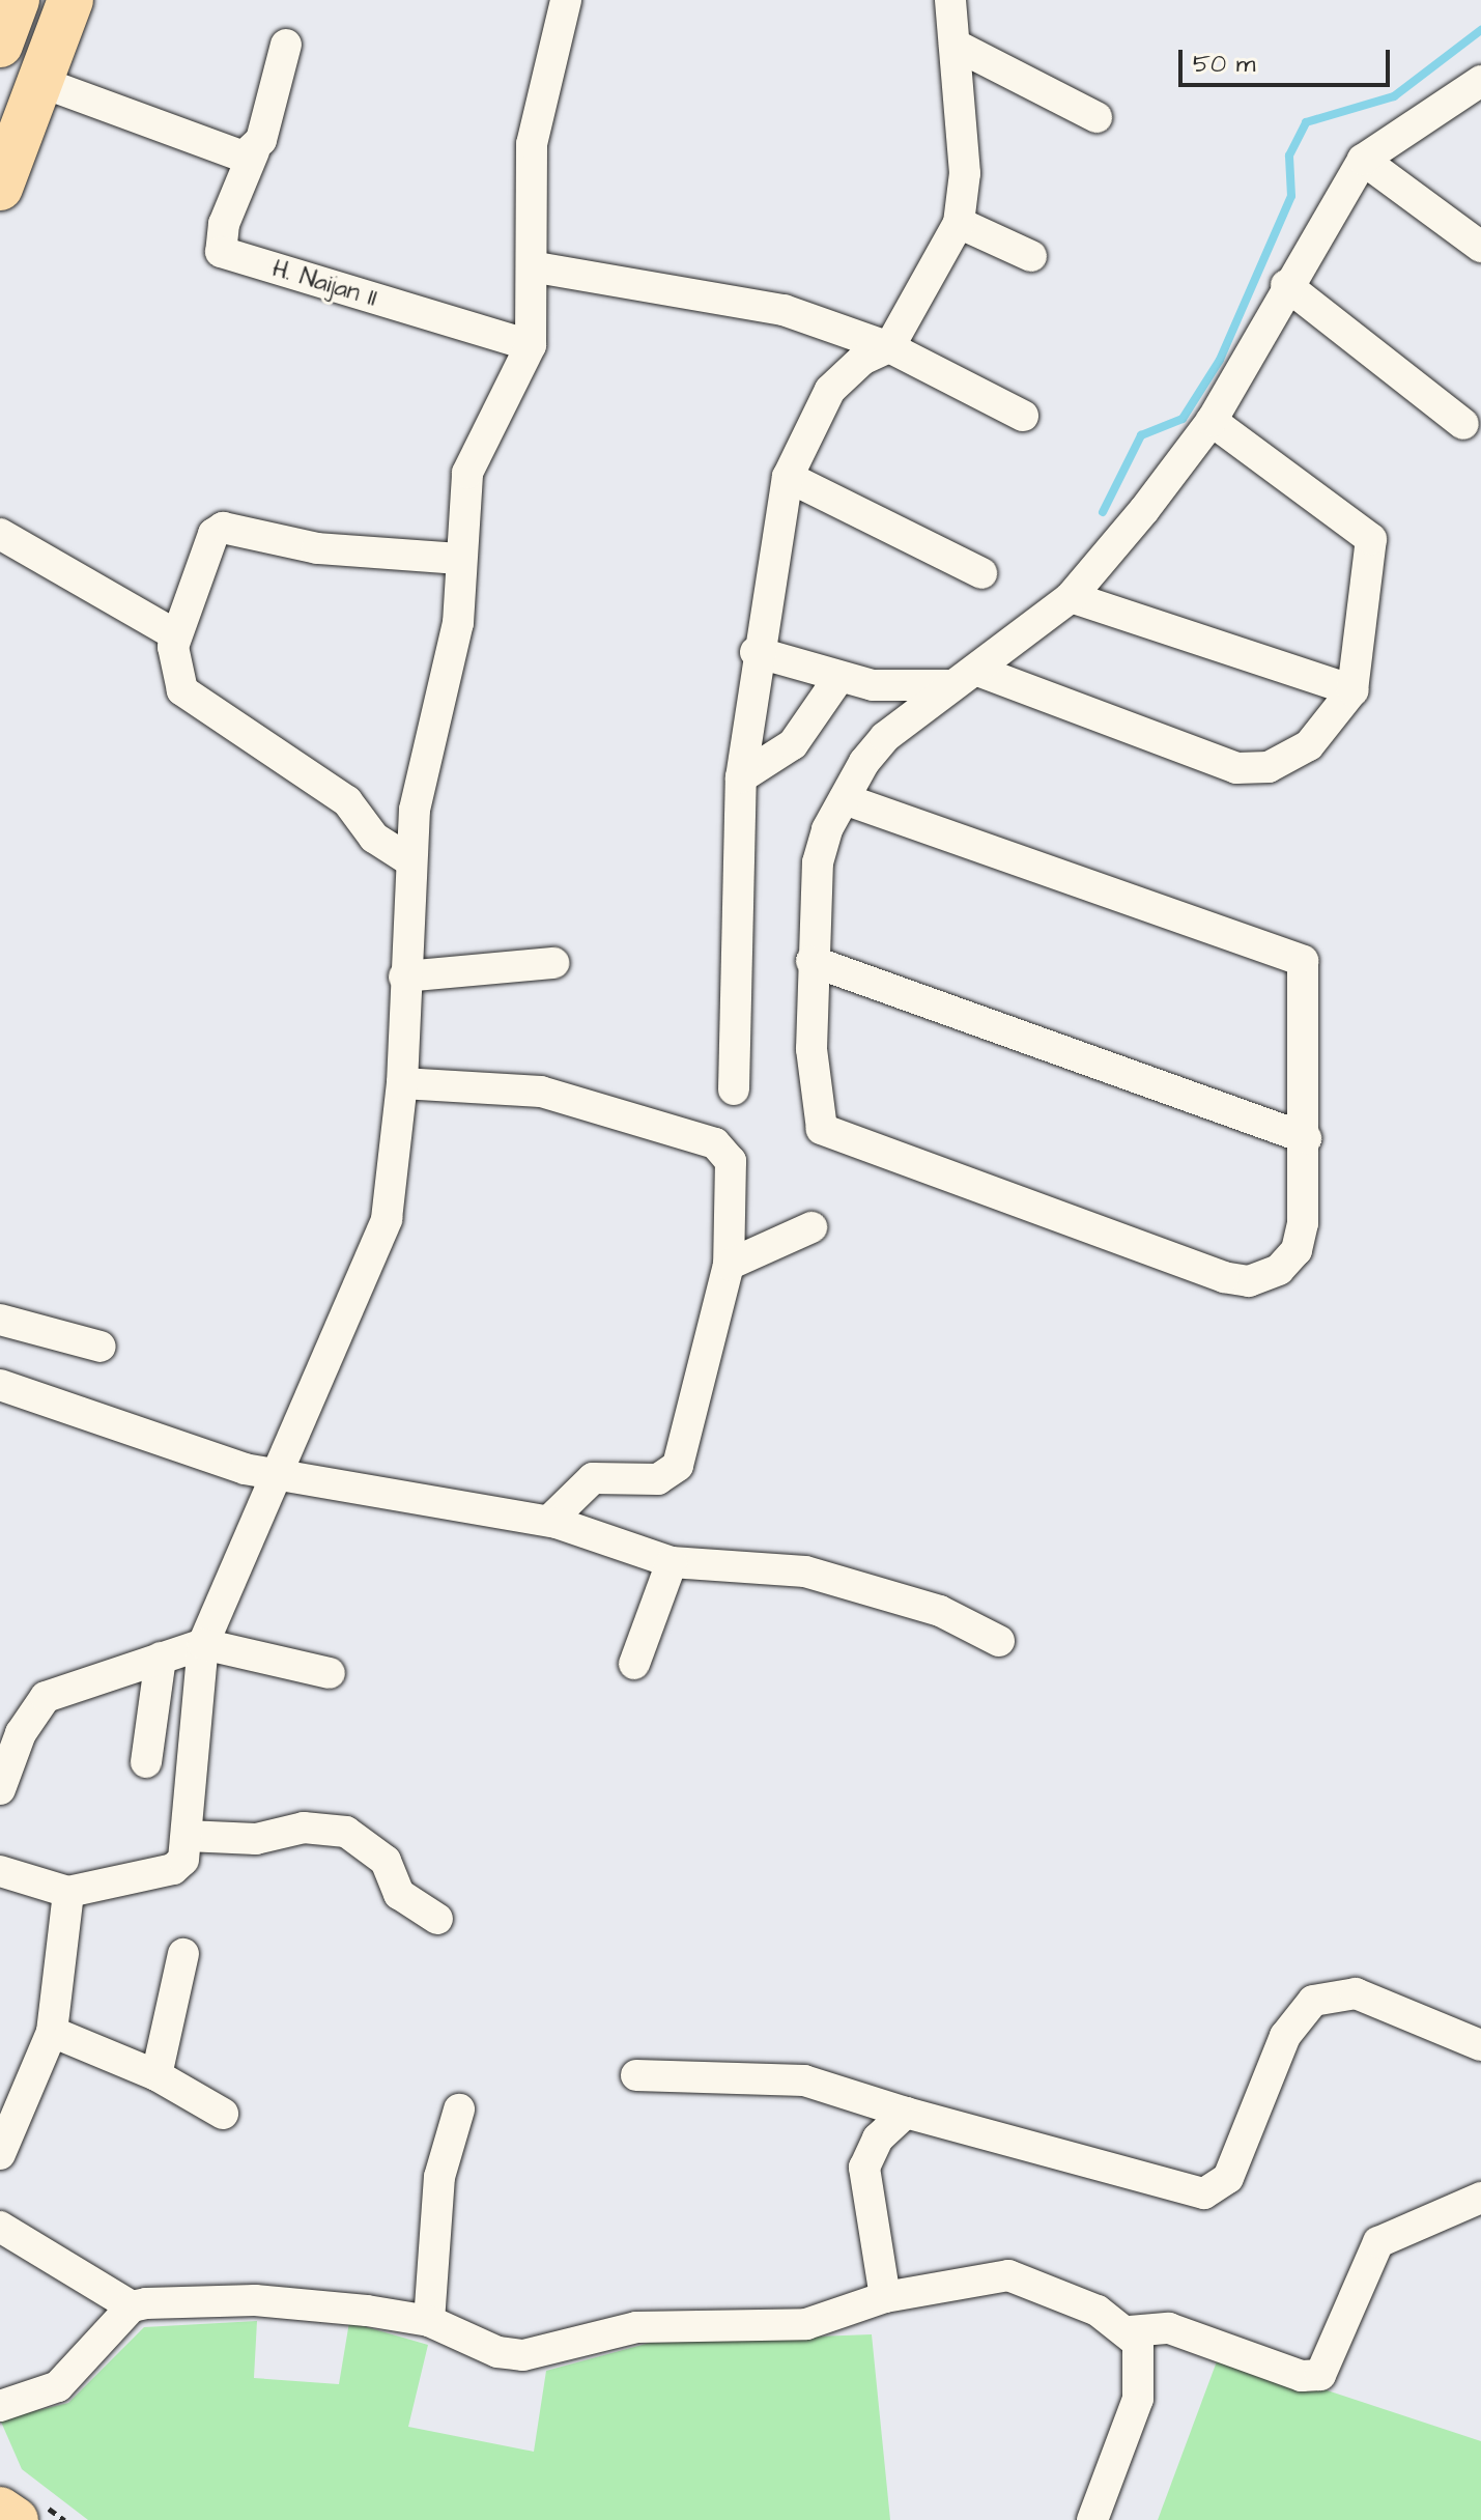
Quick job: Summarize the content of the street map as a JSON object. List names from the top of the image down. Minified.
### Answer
{"streets":{"street":["H. Naijan II"]},"scale_bar":"50 m"}
